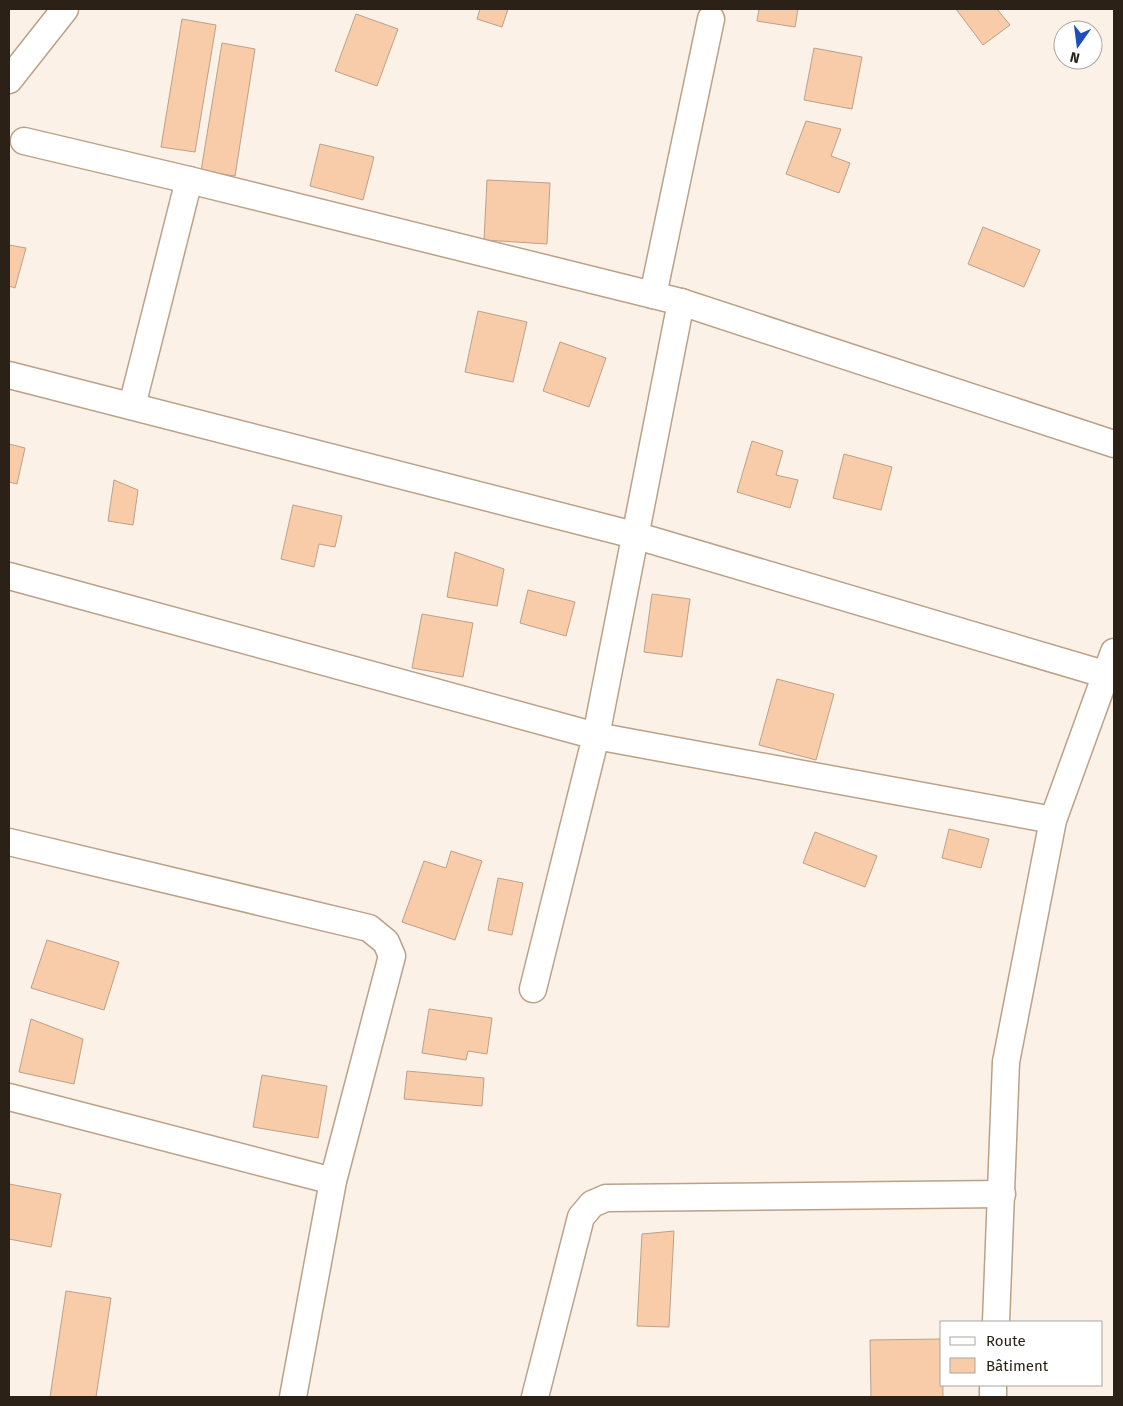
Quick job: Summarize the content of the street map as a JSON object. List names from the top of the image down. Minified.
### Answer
{"legend":["Route","Bâtiment"],"north":"bottom"}
